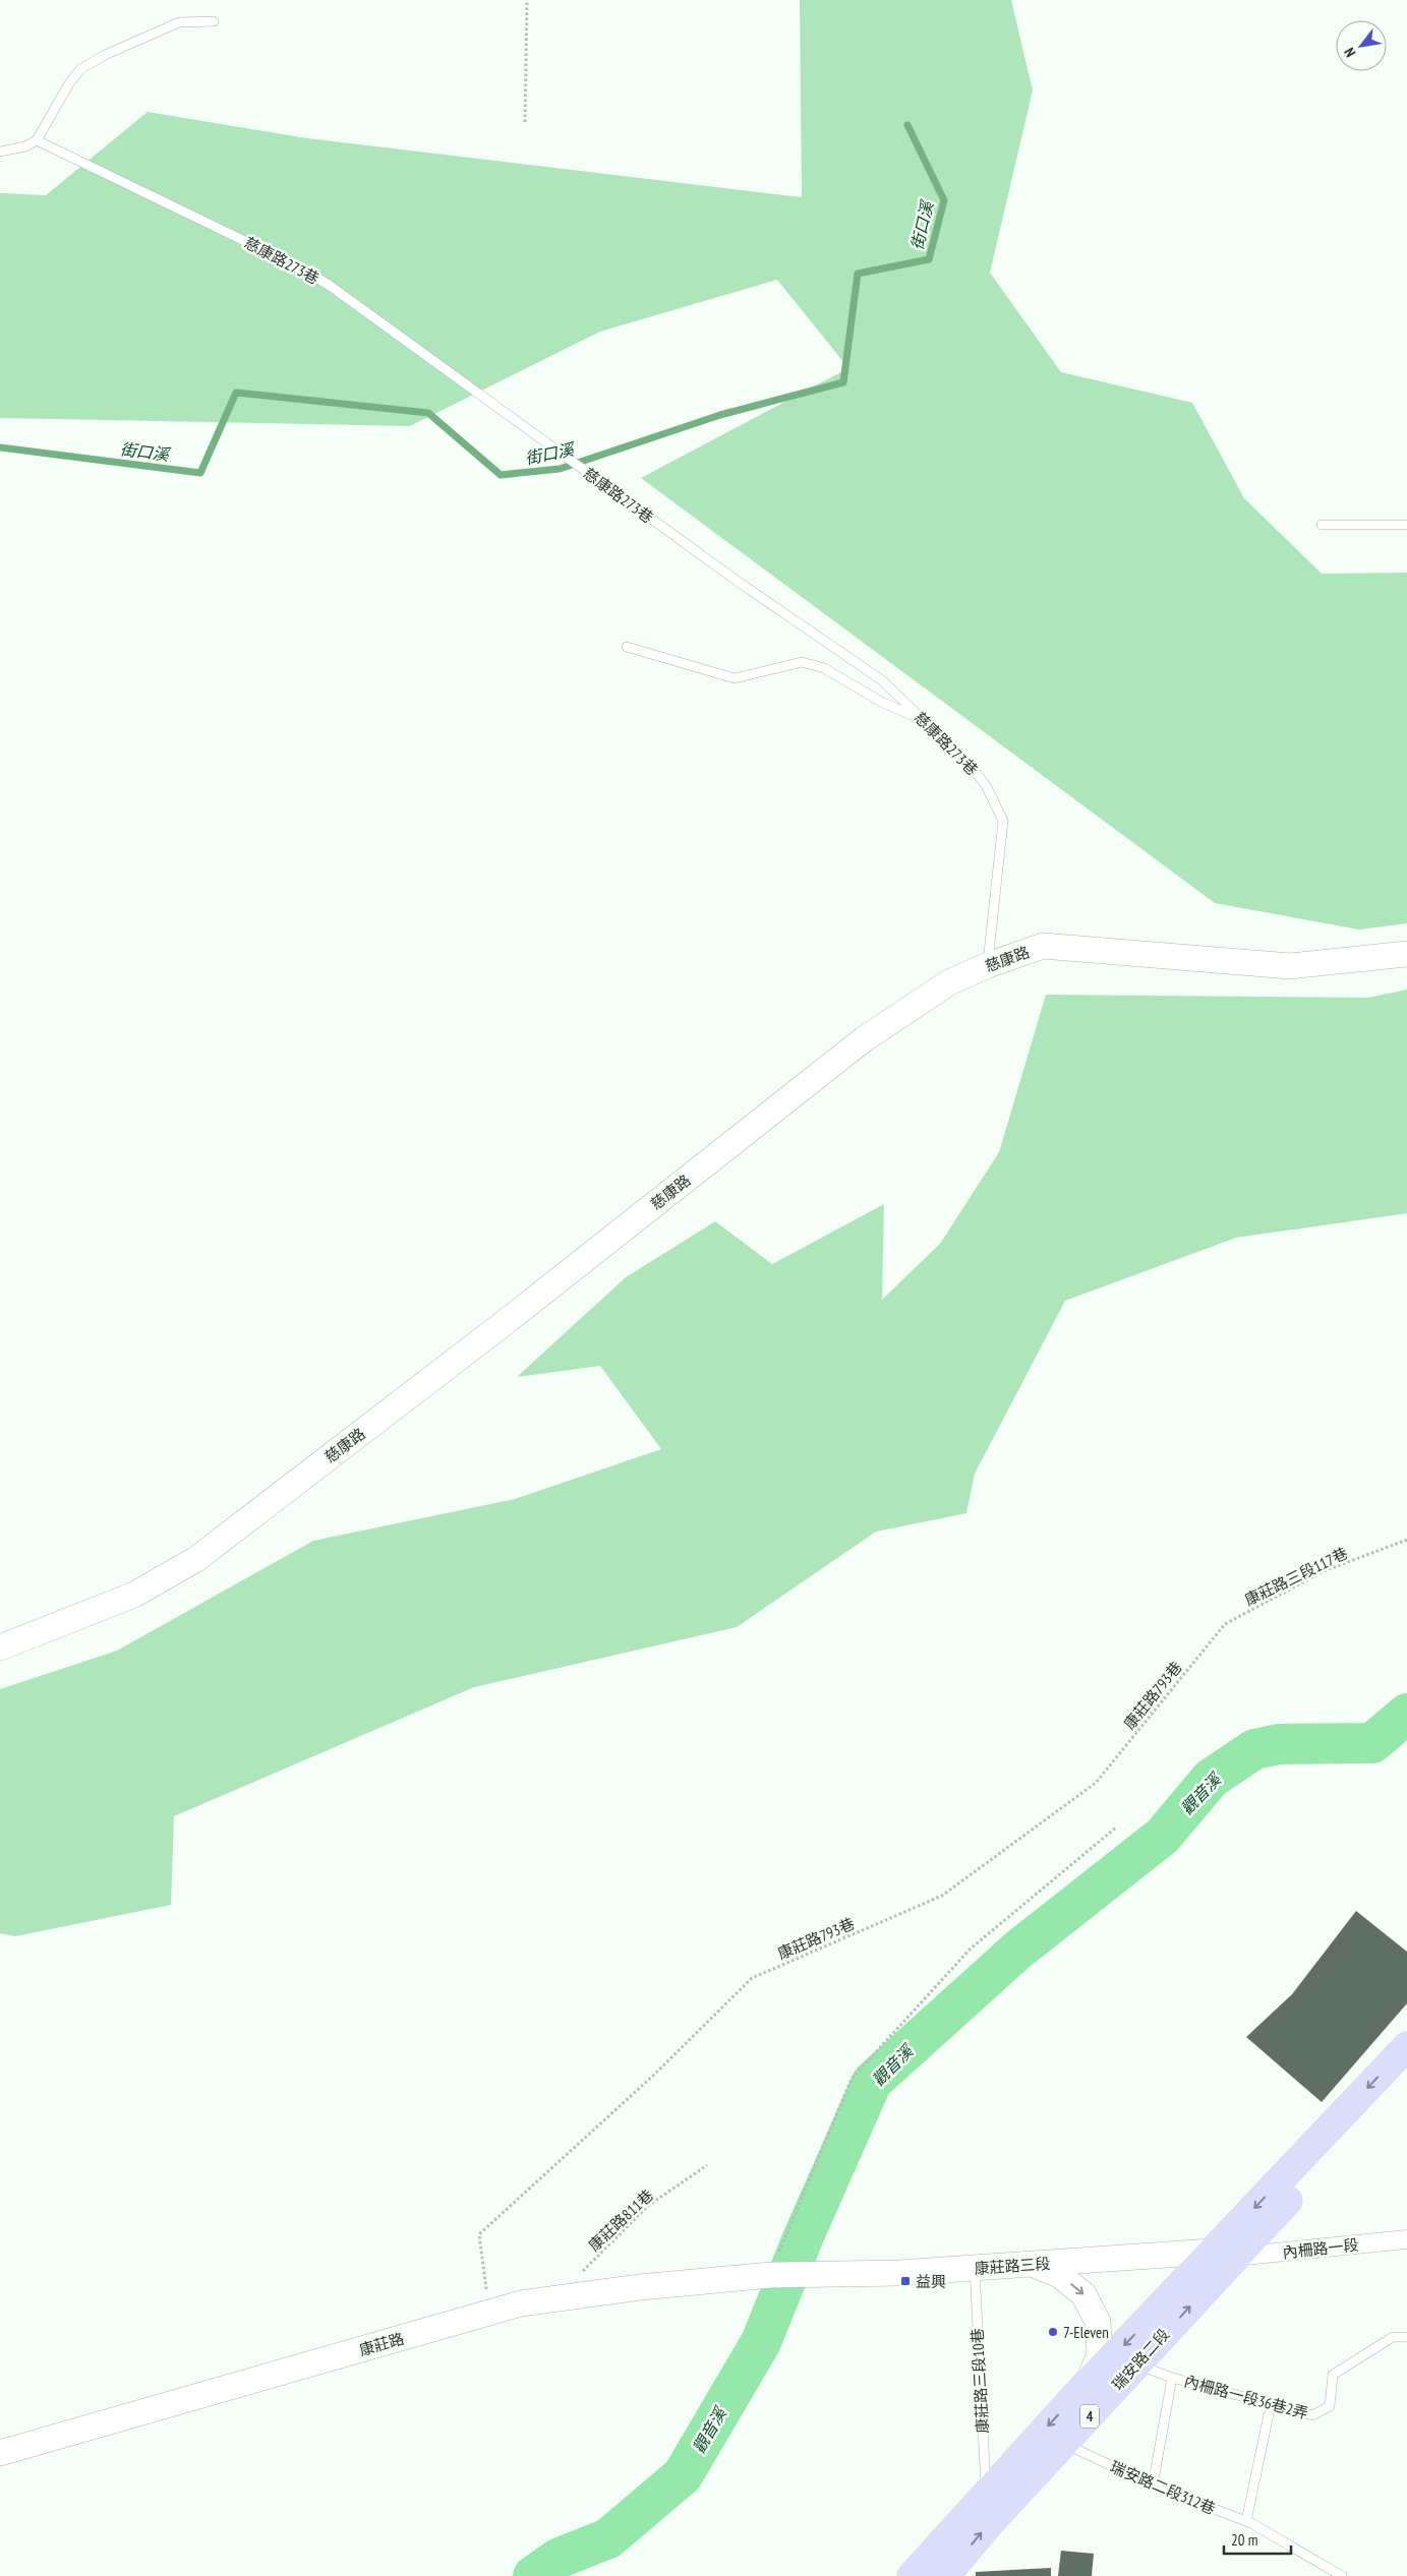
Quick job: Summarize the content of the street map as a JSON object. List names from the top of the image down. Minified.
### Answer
{"streets":{"main road":["瑞安路二段","4"],"street":["慈康路","內柵路一段","康莊路三段","康莊路"],"lane":["慈康路273巷","康莊路三段10巷","內柵路一段36巷2弄","瑞安路二段312巷"],"path":["康莊路三段117巷","康莊路793巷","康莊路811巷"]},"crossings":[["慈康路273巷","慈康路"],["康莊路三段117巷","康莊路793巷"],["康莊路793巷","康莊路"],["康莊路811巷","康莊路"],["內柵路一段","康莊路三段"],["內柵路一段","瑞安路二段"],["內柵路一段","4"],["康莊路三段","康莊路"],["康莊路三段","瑞安路二段"],["康莊路三段","康莊路三段10巷"],["康莊路三段","4"],["瑞安路二段","康莊路三段10巷"],["瑞安路二段","內柵路一段36巷2弄"],["瑞安路二段","4"],["瑞安路二段","瑞安路二段312巷"]],"water":["街口溪","觀音溪"],"places":{"transit":["益興"],"other":["7-Eleven"]},"scale_bar":"20 m","north":"bottom left"}
